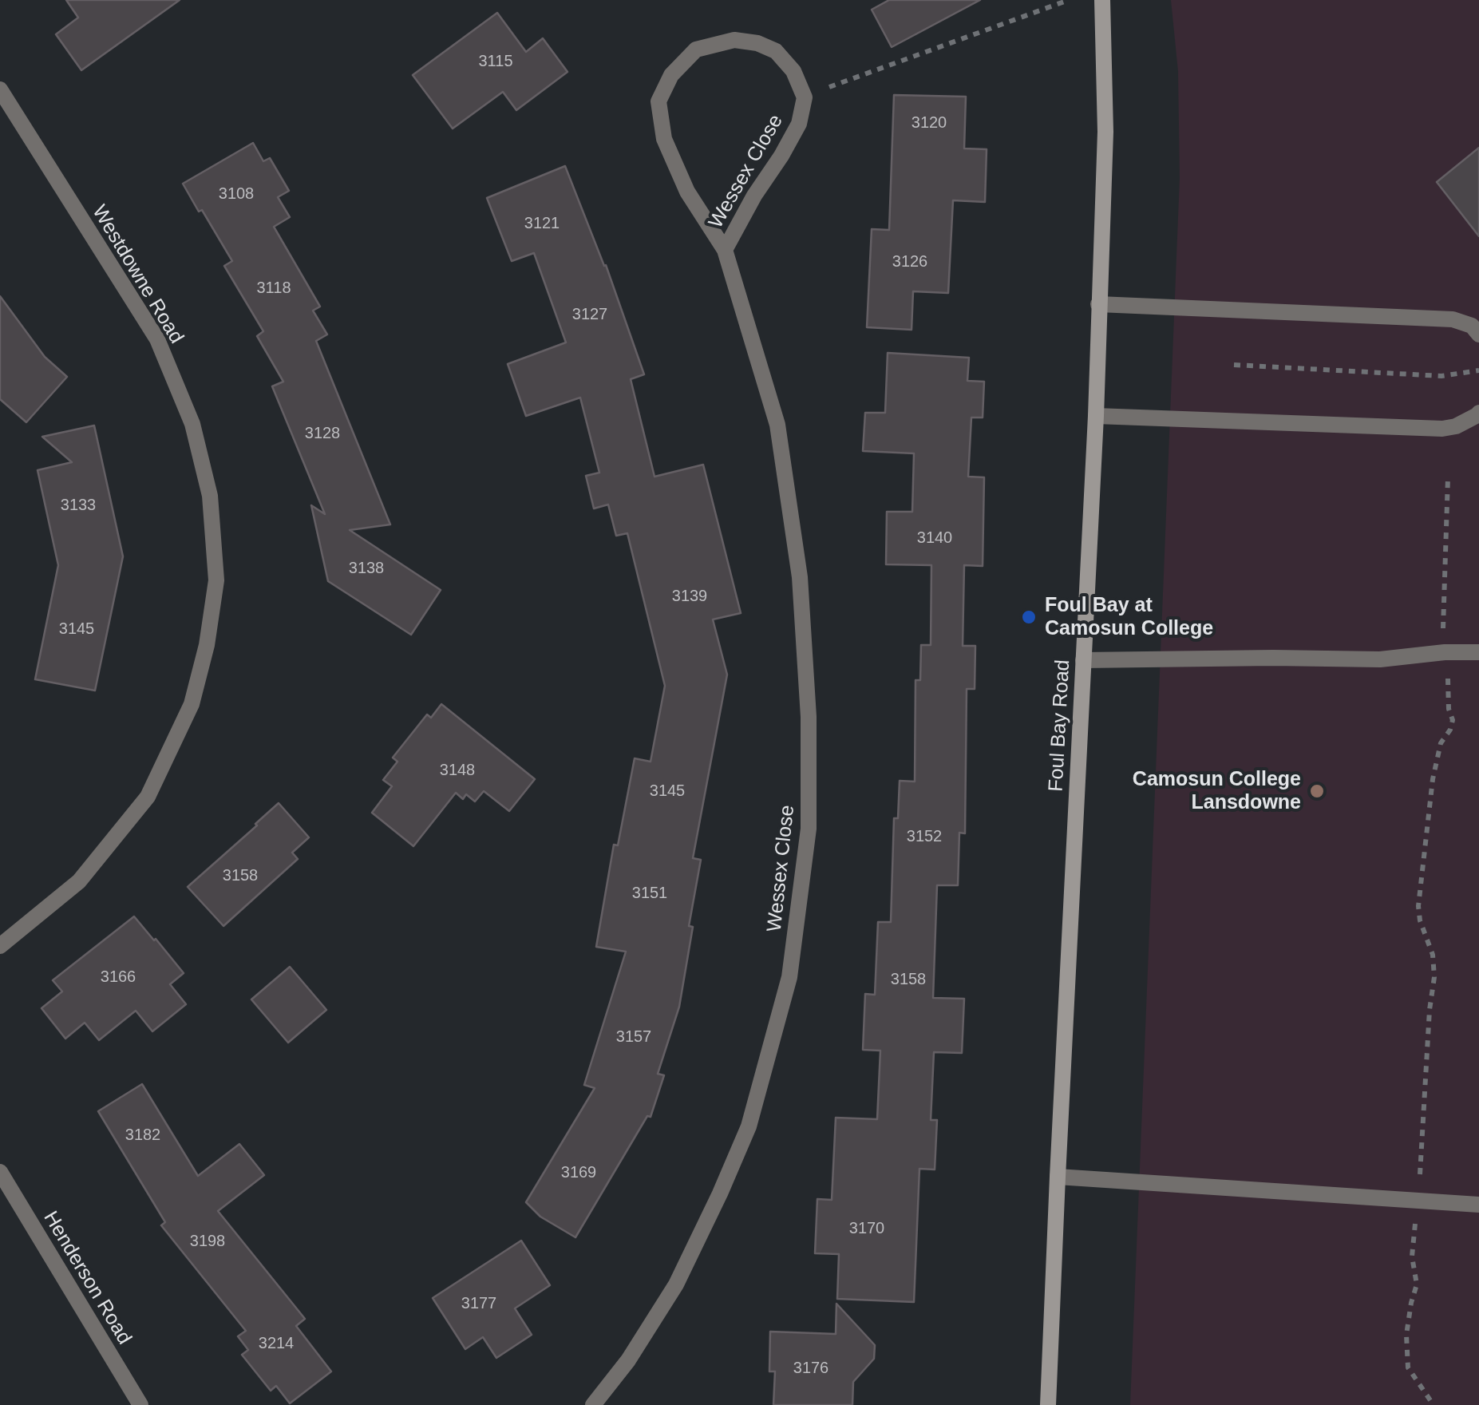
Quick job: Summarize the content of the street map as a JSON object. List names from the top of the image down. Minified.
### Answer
{"streets":{"main road":["Foul Bay Road"],"street":["Wessex Close","Westdowne Road","Henderson Road"]},"places":["Foul Bay at Camosun College","Camosun College Lansdowne"],"house_numbers":["3115","3120","3108","3121","3126","3118","3127","3128","3133","3140","3138","3139","3145","3148","3145","3152","3158","3151","3166","3158","3157","3182","3169","3170","3198","3177","3214","3176"]}
